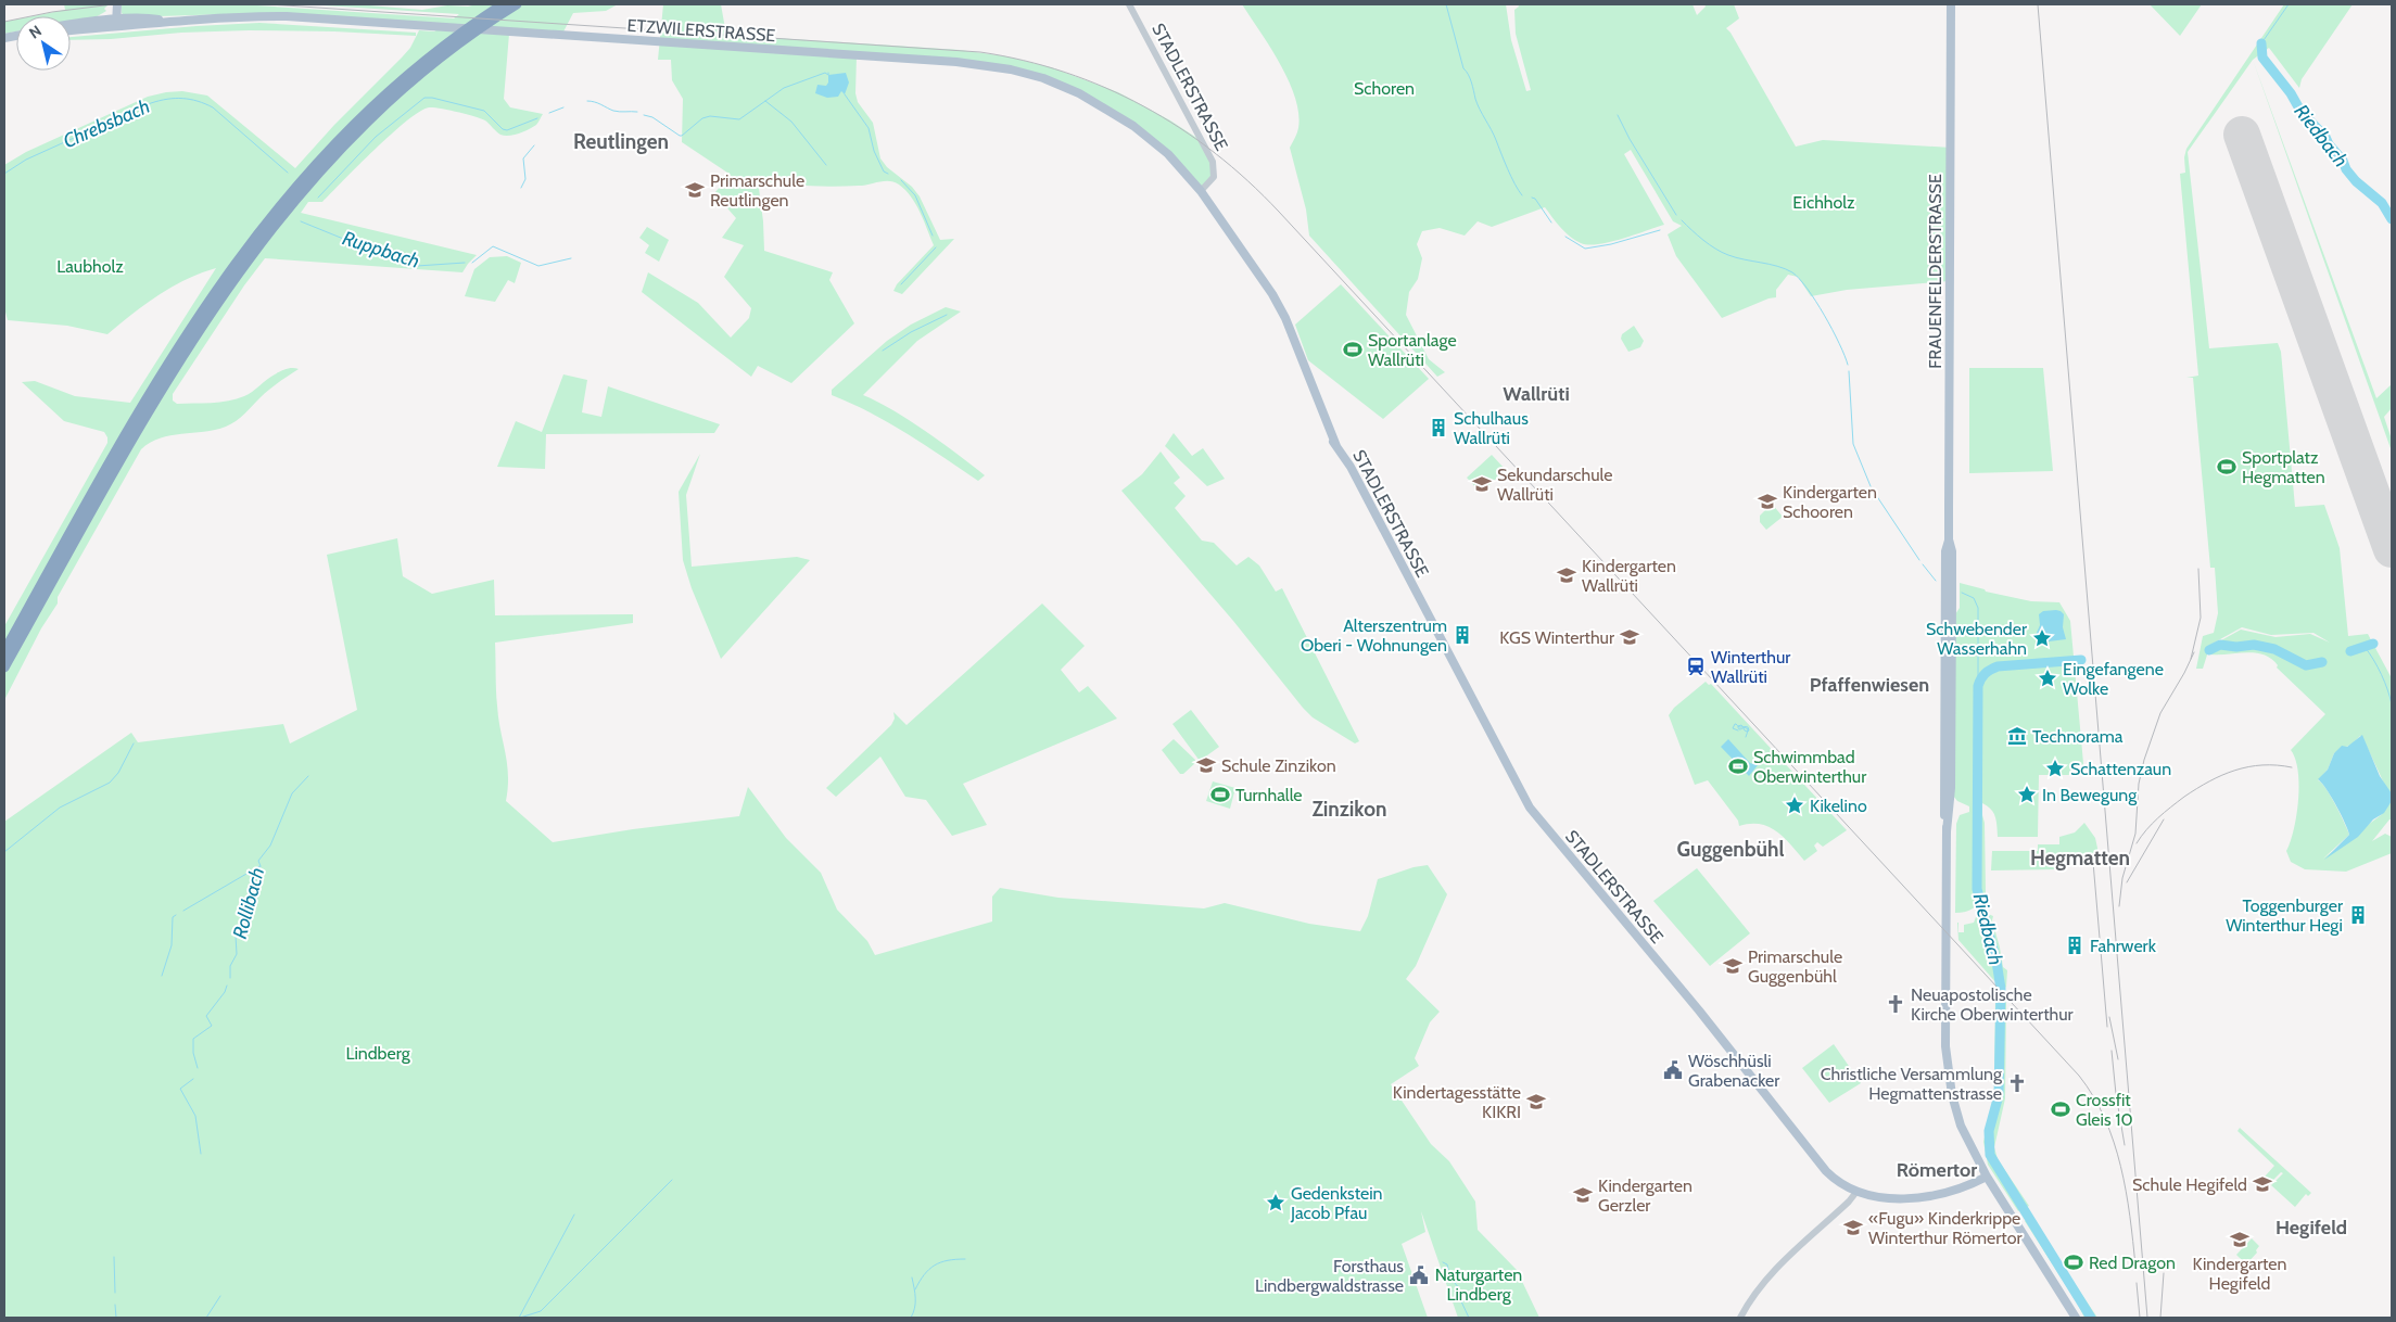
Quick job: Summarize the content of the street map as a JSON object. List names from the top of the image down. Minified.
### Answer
{"streets":{"main road":["ETZWILERSTRASSE","STADLERSTRASSE","FRAUENFELDERSTRASSE"]},"crossings":[["ETZWILERSTRASSE","STADLERSTRASSE"],["STADLERSTRASSE","FRAUENFELDERSTRASSE"]],"districts":["Reutlingen","Wallrüti","Pfaffenwiesen","Zinzikon","Guggenbühl","Hegmatten","Römertor","Hegifeld"],"water":["Chrebsbach","Riedbach","Ruppbach","Rollibach"],"parks":["Schoren","Eichholz","Laubholz","Lindberg","Naturgarten Lindberg"],"places":{"school or university":["Primarschule Reutlingen","Sekundarschule Wallrüti","Kindergarten Schooren","Kindergarten Wallrüti","KGS Winterthur","Schule Zinzikon","Primarschule Guggenbühl","Kindertagesstätte KIKRI","Schule Hegifeld","Kindergarten Gerzler","«Fugu» Kinderkrippe Winterthur Römertor","Kindergarten Hegifeld"],"sports":["Sportanlage Wallrüti","Sportplatz Hegmatten","Schwimmbad Oberwinterthur","Turnhalle","Crossfit Gleis 10","Red Dragon"],"building":["Schulhaus Wallrüti","Alterszentrum Oberi - Wohnungen","Toggenburger Winterthur Hegi","Fahrwerk"],"place":["Schwebender Wasserhahn","Eingefangene Wolke","Schattenzaun","In Bewegung","Kikelino","Gedenkstein Jacob Pfau"],"station":["Winterthur Wallrüti"],"museum":["Technorama"],"church":["Neuapostolische Kirche Oberwinterthur","Christliche Versammlung Hegmattenstrasse"],"public building":["Wöschhüsli Grabenacker","Forsthaus Lindbergwaldstrasse"]},"north":"top left"}
